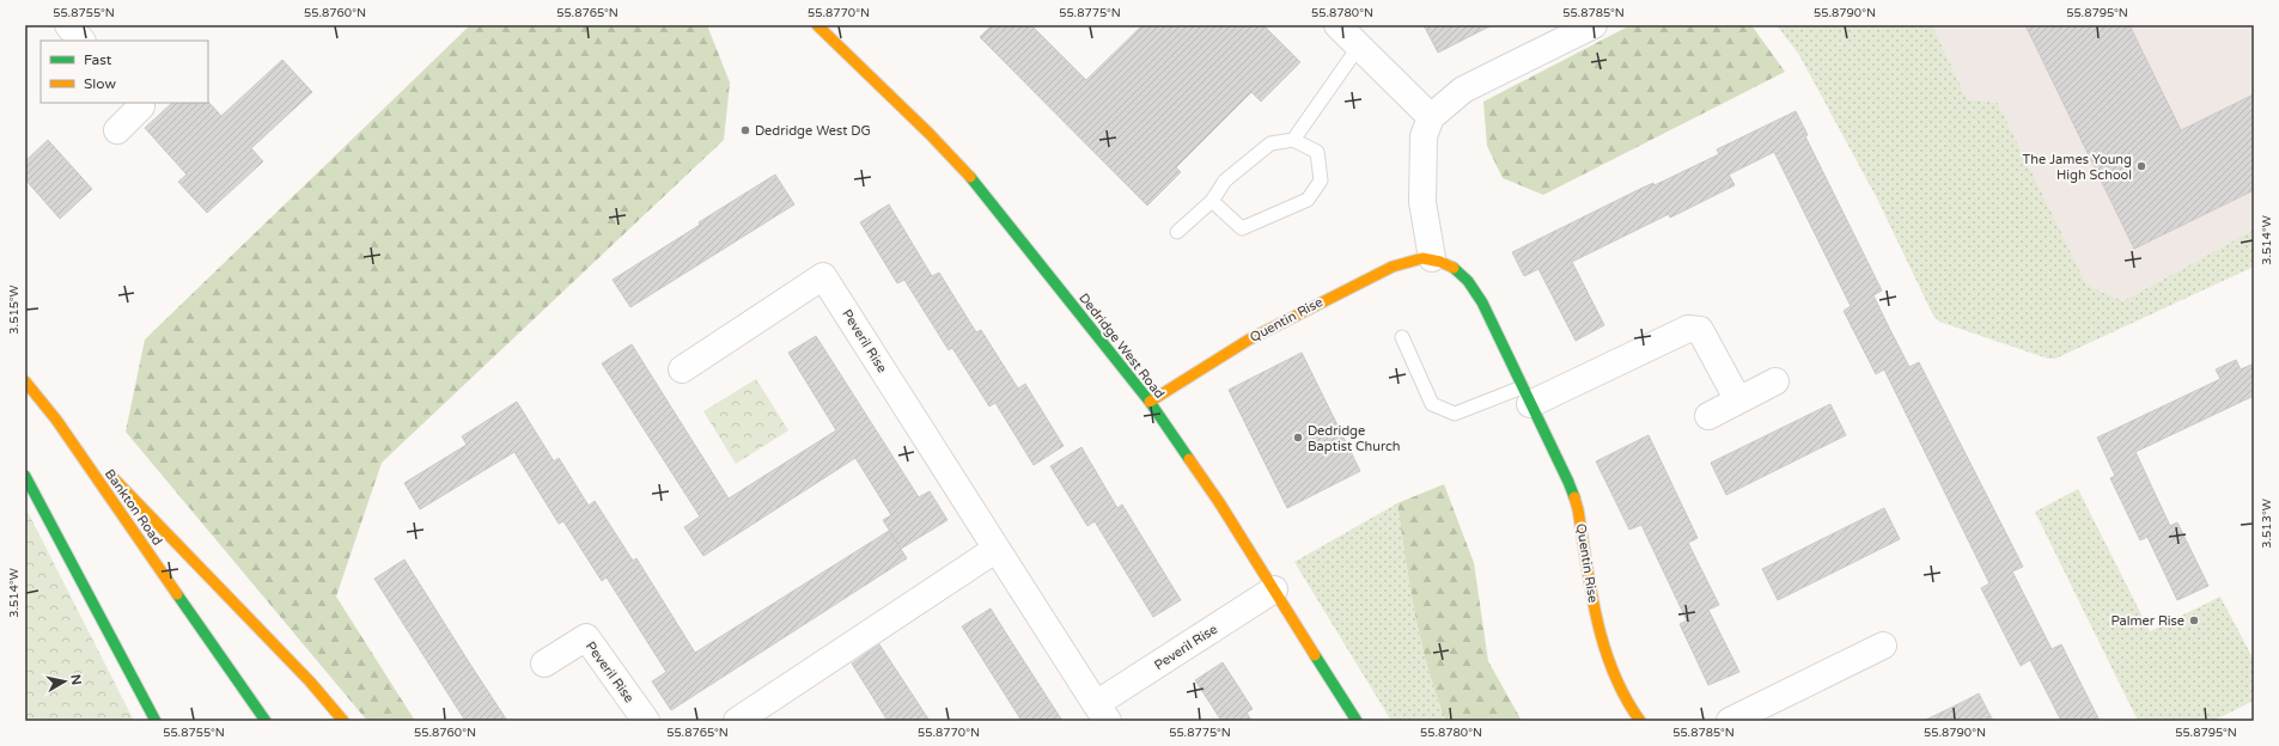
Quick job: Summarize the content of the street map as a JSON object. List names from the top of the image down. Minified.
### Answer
{"streets":{"street":["Quentin Rise","Peveril Rise","Dedridge West Road","Bankton Road"]},"crossings":[["Quentin Rise","Dedridge West Road"],["Peveril Rise","Dedridge West Road"]],"places":["Dedridge West DG","The James Young High School","Dedridge Baptist Church","Palmer Rise"],"legend":["Fast","Slow"],"north":"right","coordinates":["55.8755°N","55.8760°N","55.8765°N","55.8770°N","55.8775°N","55.8780°N","55.8785°N","55.8790°N","55.8795°N","3.514°W","3.515°W","3.513°W"]}
